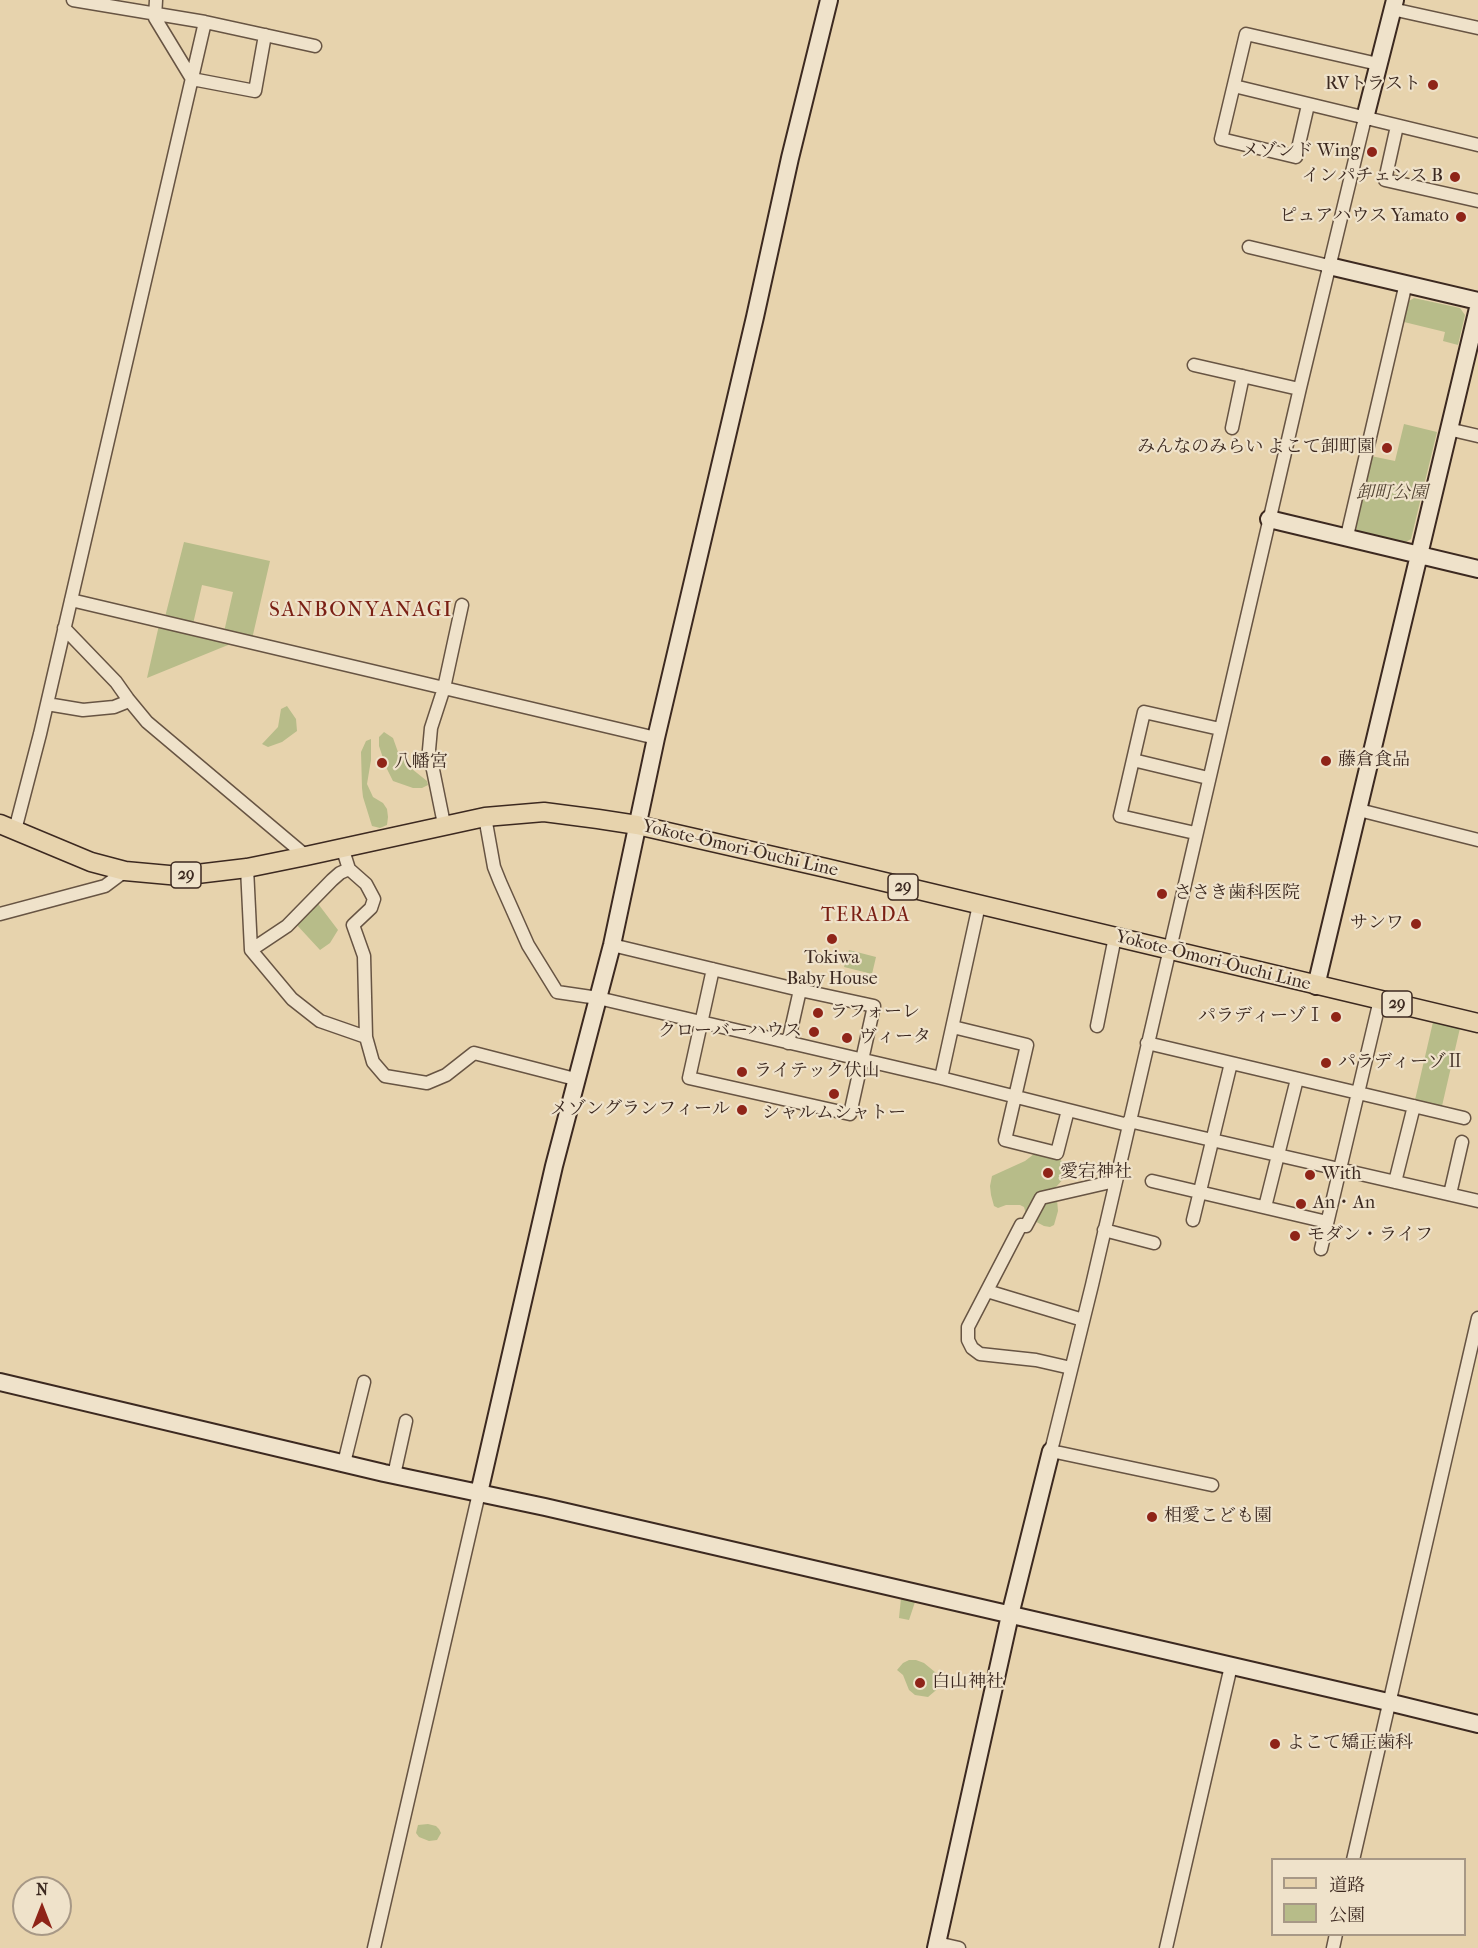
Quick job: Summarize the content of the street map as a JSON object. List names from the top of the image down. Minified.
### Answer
{"streets":{"main road":["Yokote-Ōmori-Ōuchi Line","29"]},"districts":["SANBONYANAGI","TERADA"],"parks":["卸町公園"],"places":["RVトラスト","メゾンド Wing","インパチェンス B","ピュアハウス Yamato","みんなのみらい よこて卸町園","藤倉食品","八幡宮","ささき歯科医院","サンワ","Tokiwa Baby House","ラフォーレ","パラディーゾⅠ","クローバーハウス","ヴィータ","パラディーゾⅡ","ライテック伏山","シャルムシャトー","メゾングランフィール","愛宕神社","With","An・An","モダン・ライフ","相愛こども園","白山神社","よこて矯正歯科"],"legend":["道路","公園"],"north":"top"}
